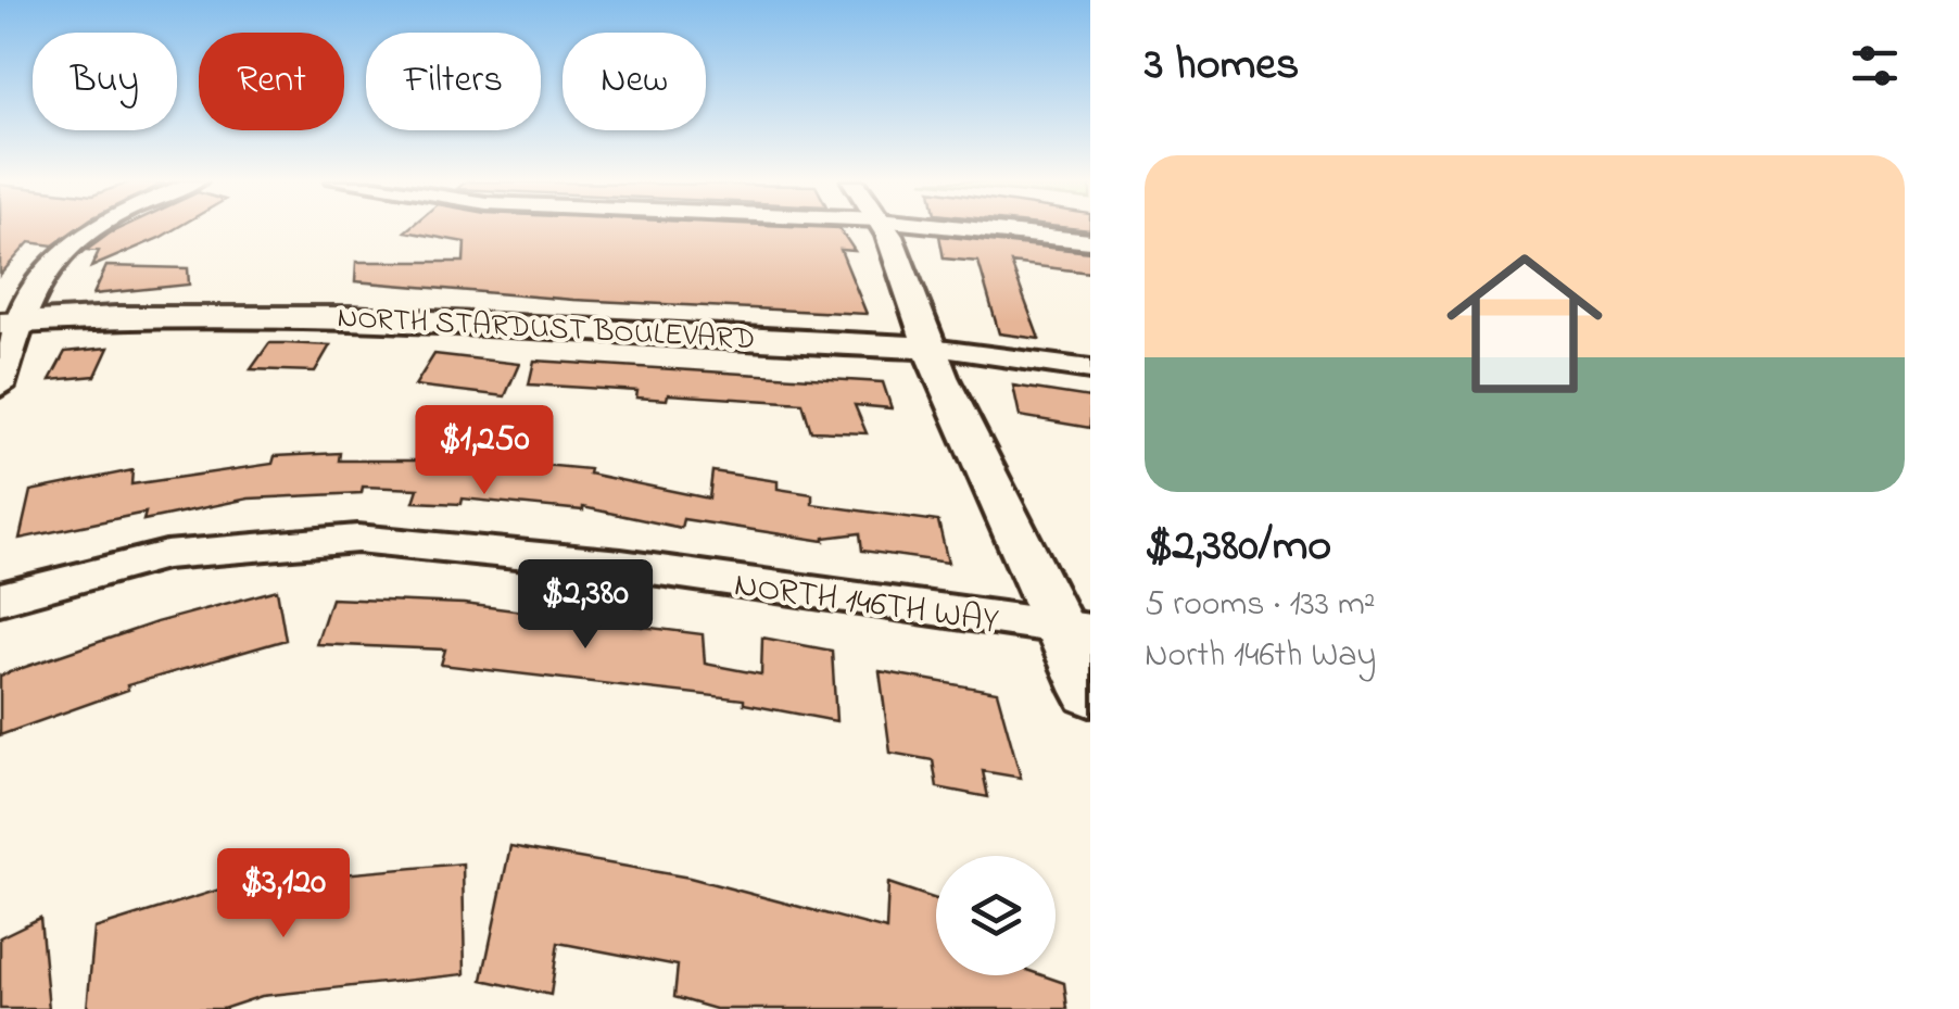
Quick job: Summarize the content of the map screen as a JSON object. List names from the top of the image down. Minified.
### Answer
{"streets":{"street":["NORTH STARDUST BOULEVARD","NORTH 146TH WAY"]},"page":{"heading":"3 homes","chip":["Buy","Rent","Filters","New"],"list":[{"name":"$2,380/mo","note":"5 rooms · 133 m² · North 146th Way"}],"price":["$1,250","$2,380","$3,120"]}}
